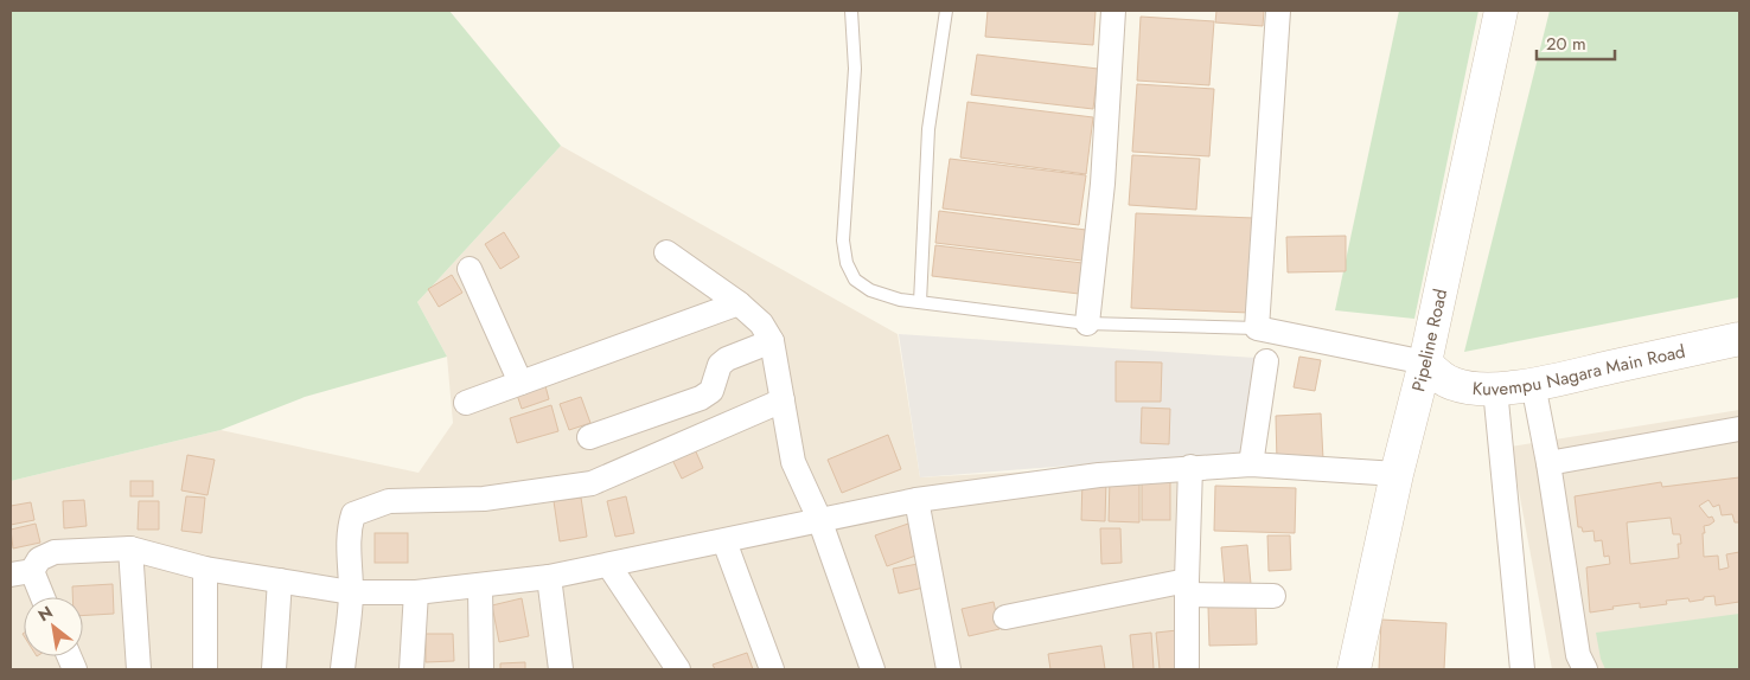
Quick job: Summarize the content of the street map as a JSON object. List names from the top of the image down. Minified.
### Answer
{"streets":{"street":["Pipeline Road","Kuvempu Nagara Main Road"]},"crossings":[["Pipeline Road","Kuvempu Nagara Main Road"]],"scale_bar":"20 m","north":"top left"}
